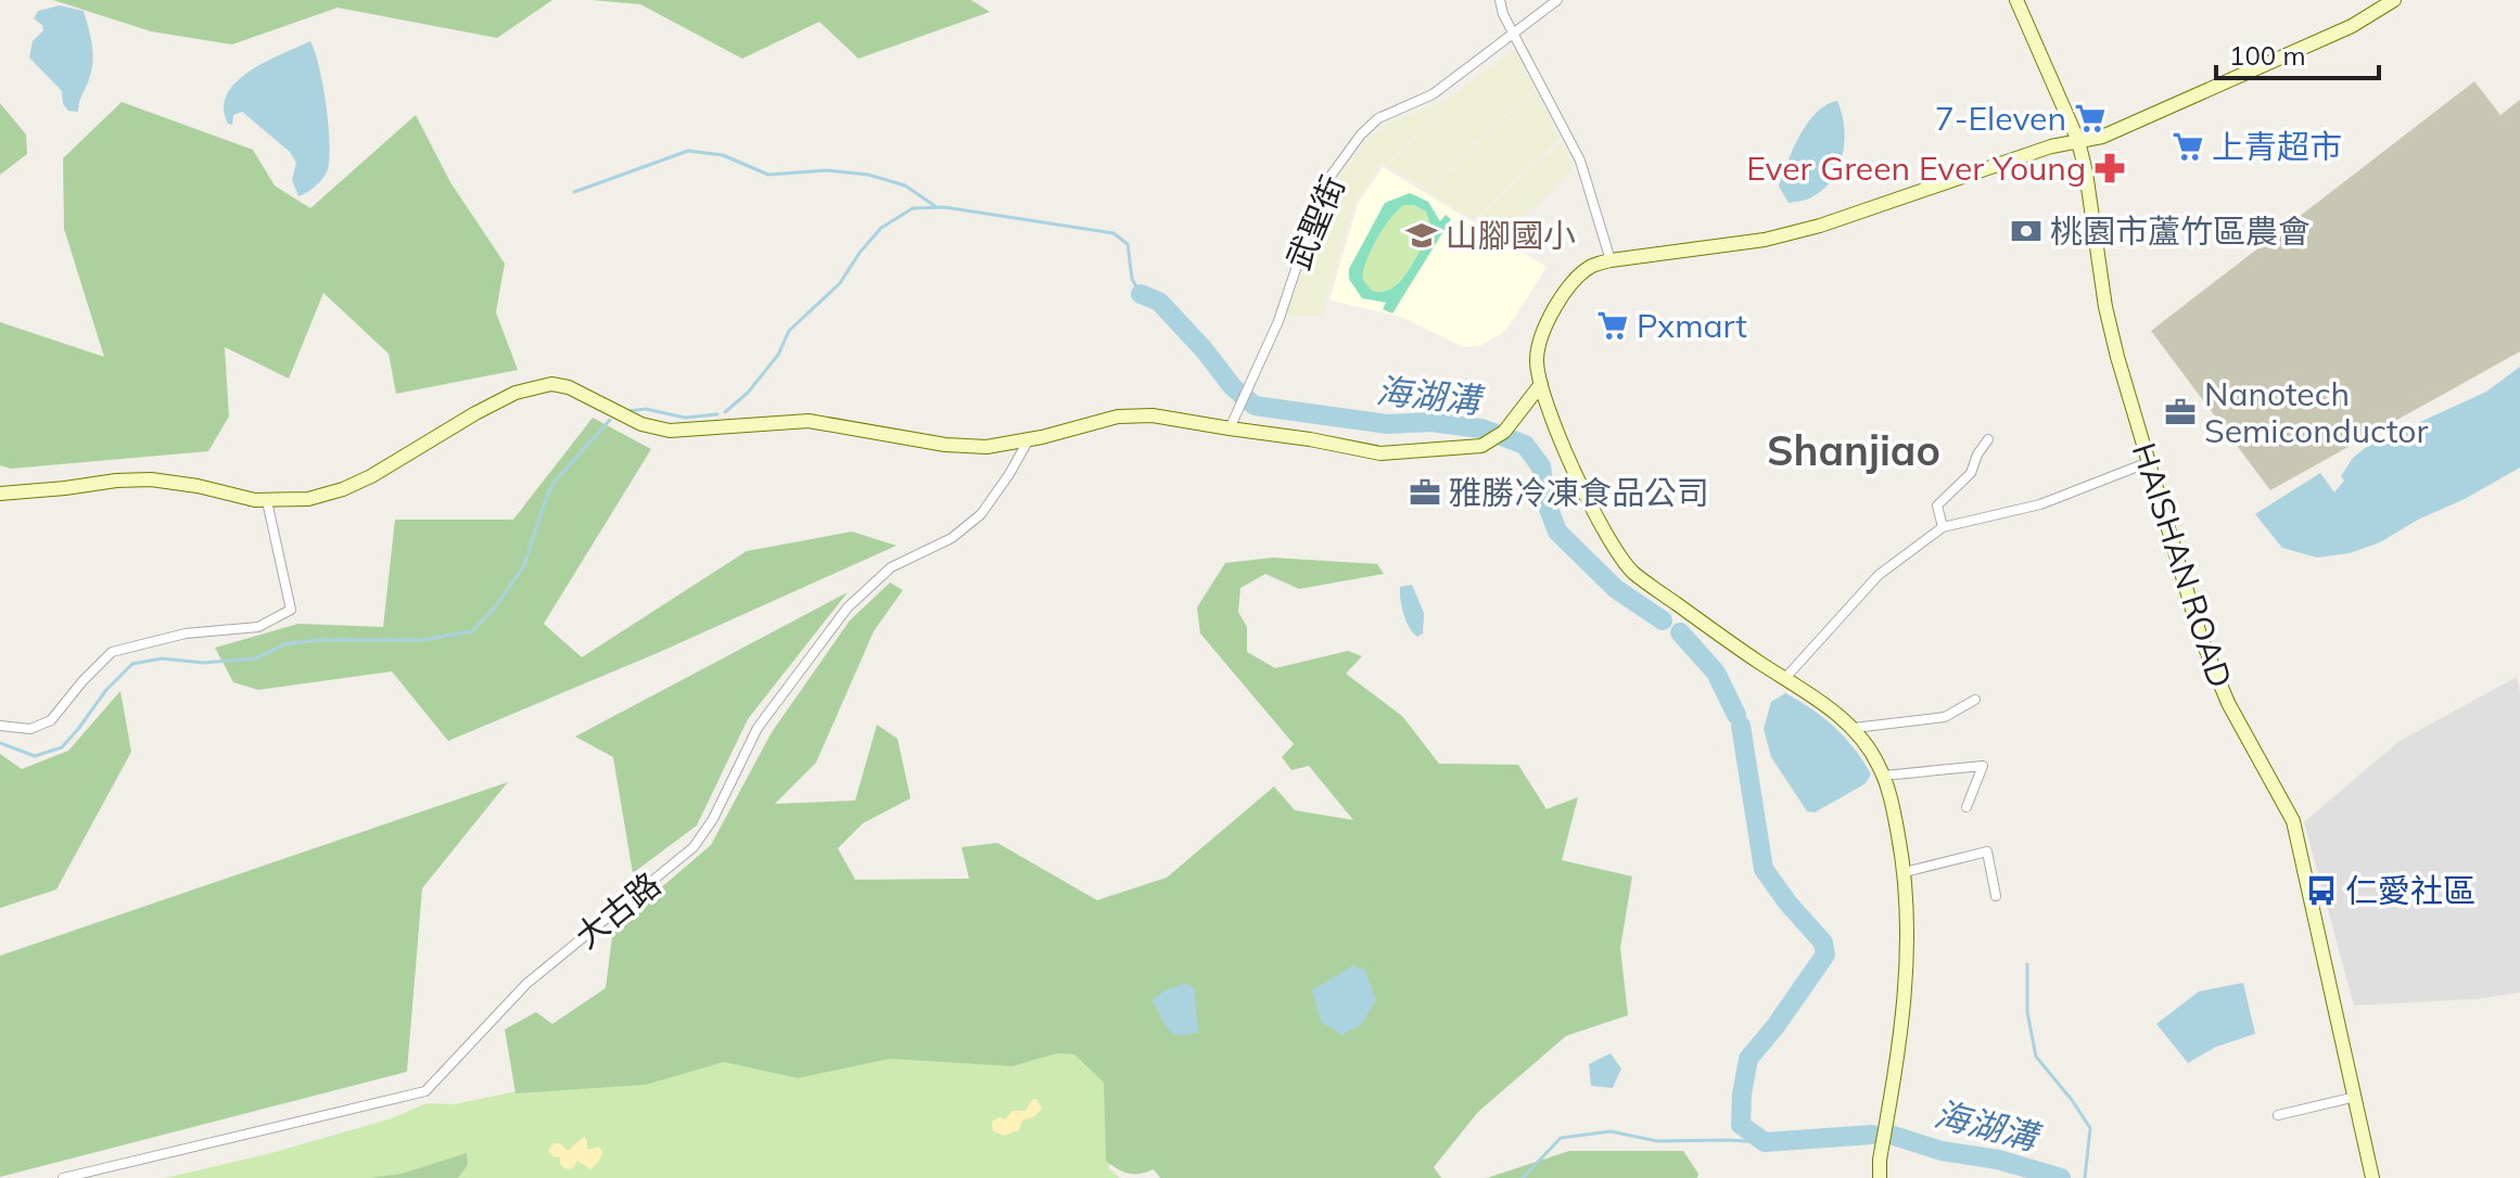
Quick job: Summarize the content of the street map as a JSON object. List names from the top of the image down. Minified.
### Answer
{"streets":{"street":["武聖街","HAISHAN ROAD","大古路"]},"districts":["Shanjiao"],"water":["海湖溝"],"places":{"supermarket":["7-Eleven","上青超市","Pxmart"],"pharmacy":["Ever Green Ever Young"],"bank":["桃園市蘆竹區農會"],"school or university":["山腳國小"],"office":["Nanotech Semiconductor","雅勝冷凍食品公司"],"bus stop":["仁愛社區"]},"scale_bar":"100 m"}
